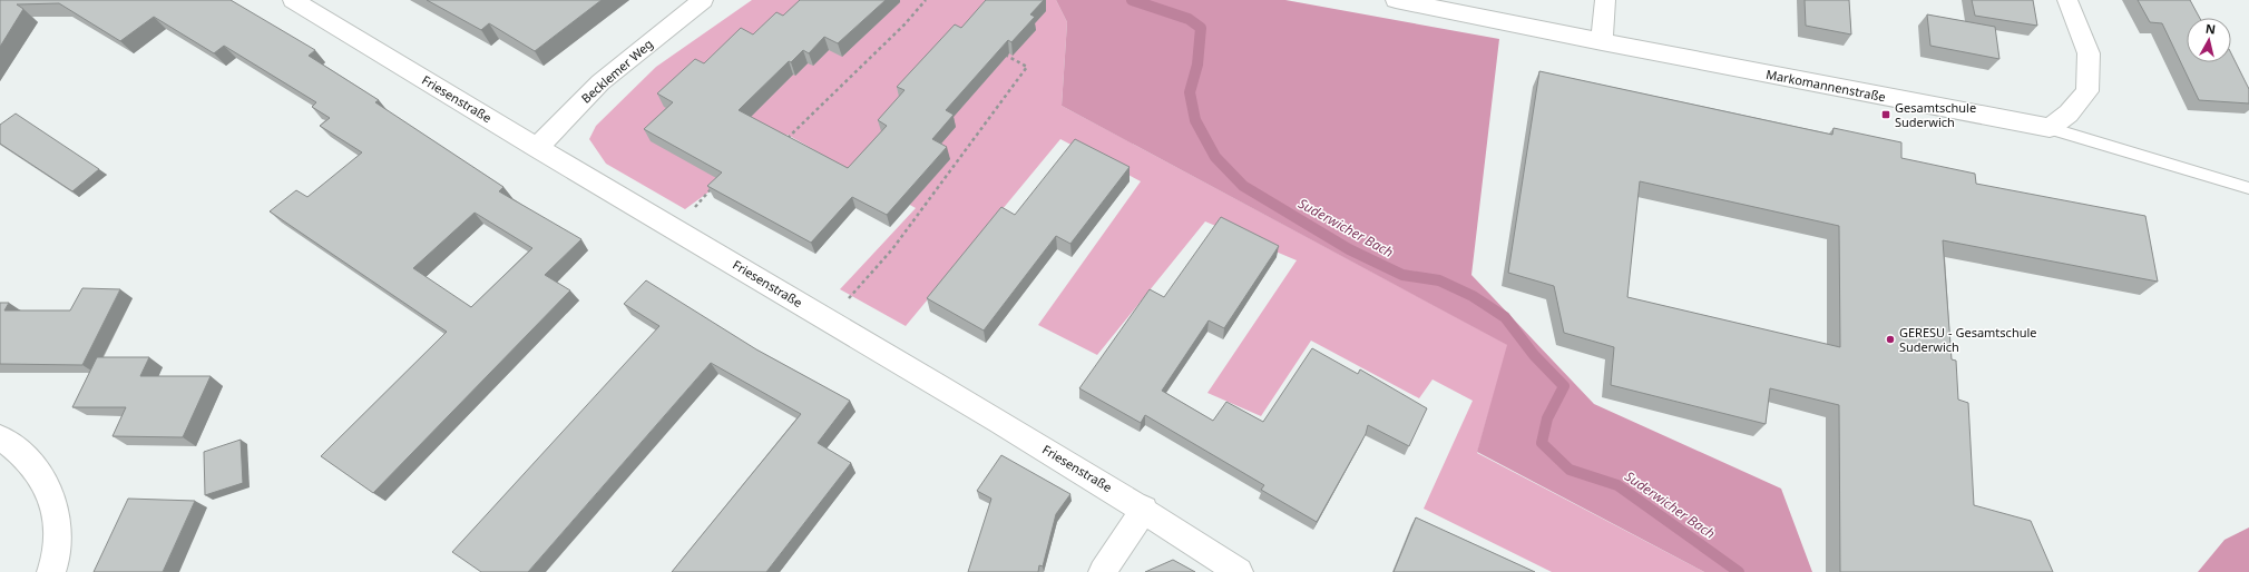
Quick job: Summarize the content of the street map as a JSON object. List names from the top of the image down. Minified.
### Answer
{"streets":{"street":["Becklemer Weg","Markomannenstraße","Friesenstraße"]},"crossings":[["Becklemer Weg","Friesenstraße"]],"water":["Suderwicher Bach"],"places":{"transit":["Gesamtschule Suderwich"],"other":["GERESU - Gesamtschule Suderwich"]},"north":"top"}
